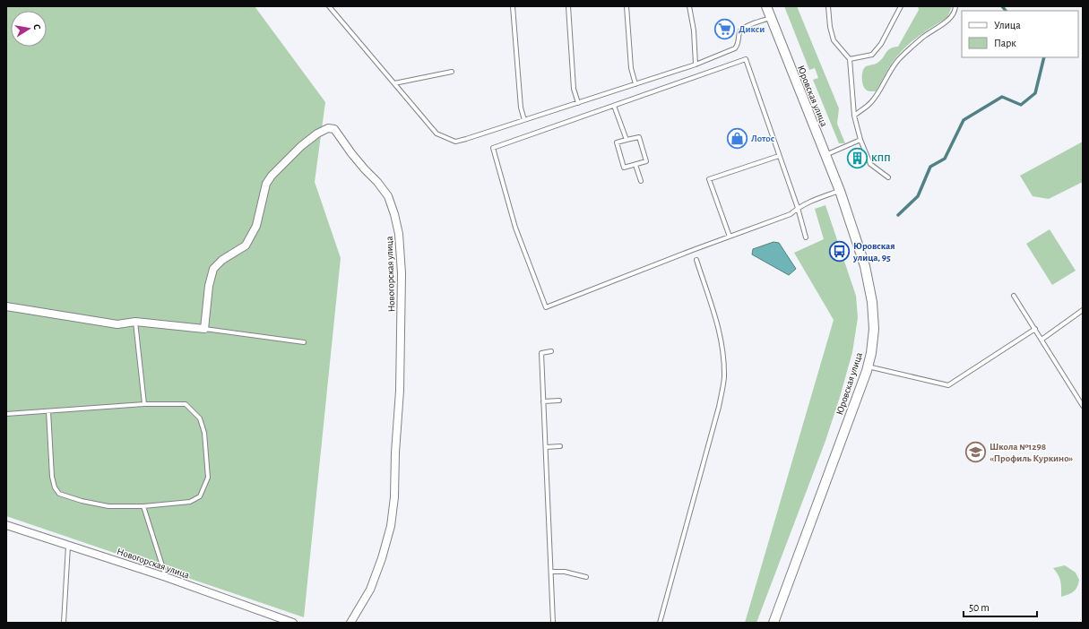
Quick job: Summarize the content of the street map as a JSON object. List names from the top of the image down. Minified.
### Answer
{"streets":{"street":["Юровская улица","Новогорская улица"]},"places":{"supermarket":["Дикси"],"shop":["Лотос"],"building":["КПП"],"bus stop":["Юровская улица, 95"],"school or university":["Школа №1298 «Профиль Куркино»"]},"legend":["Улица","Парк"],"scale_bar":"50 m","north":"right"}
